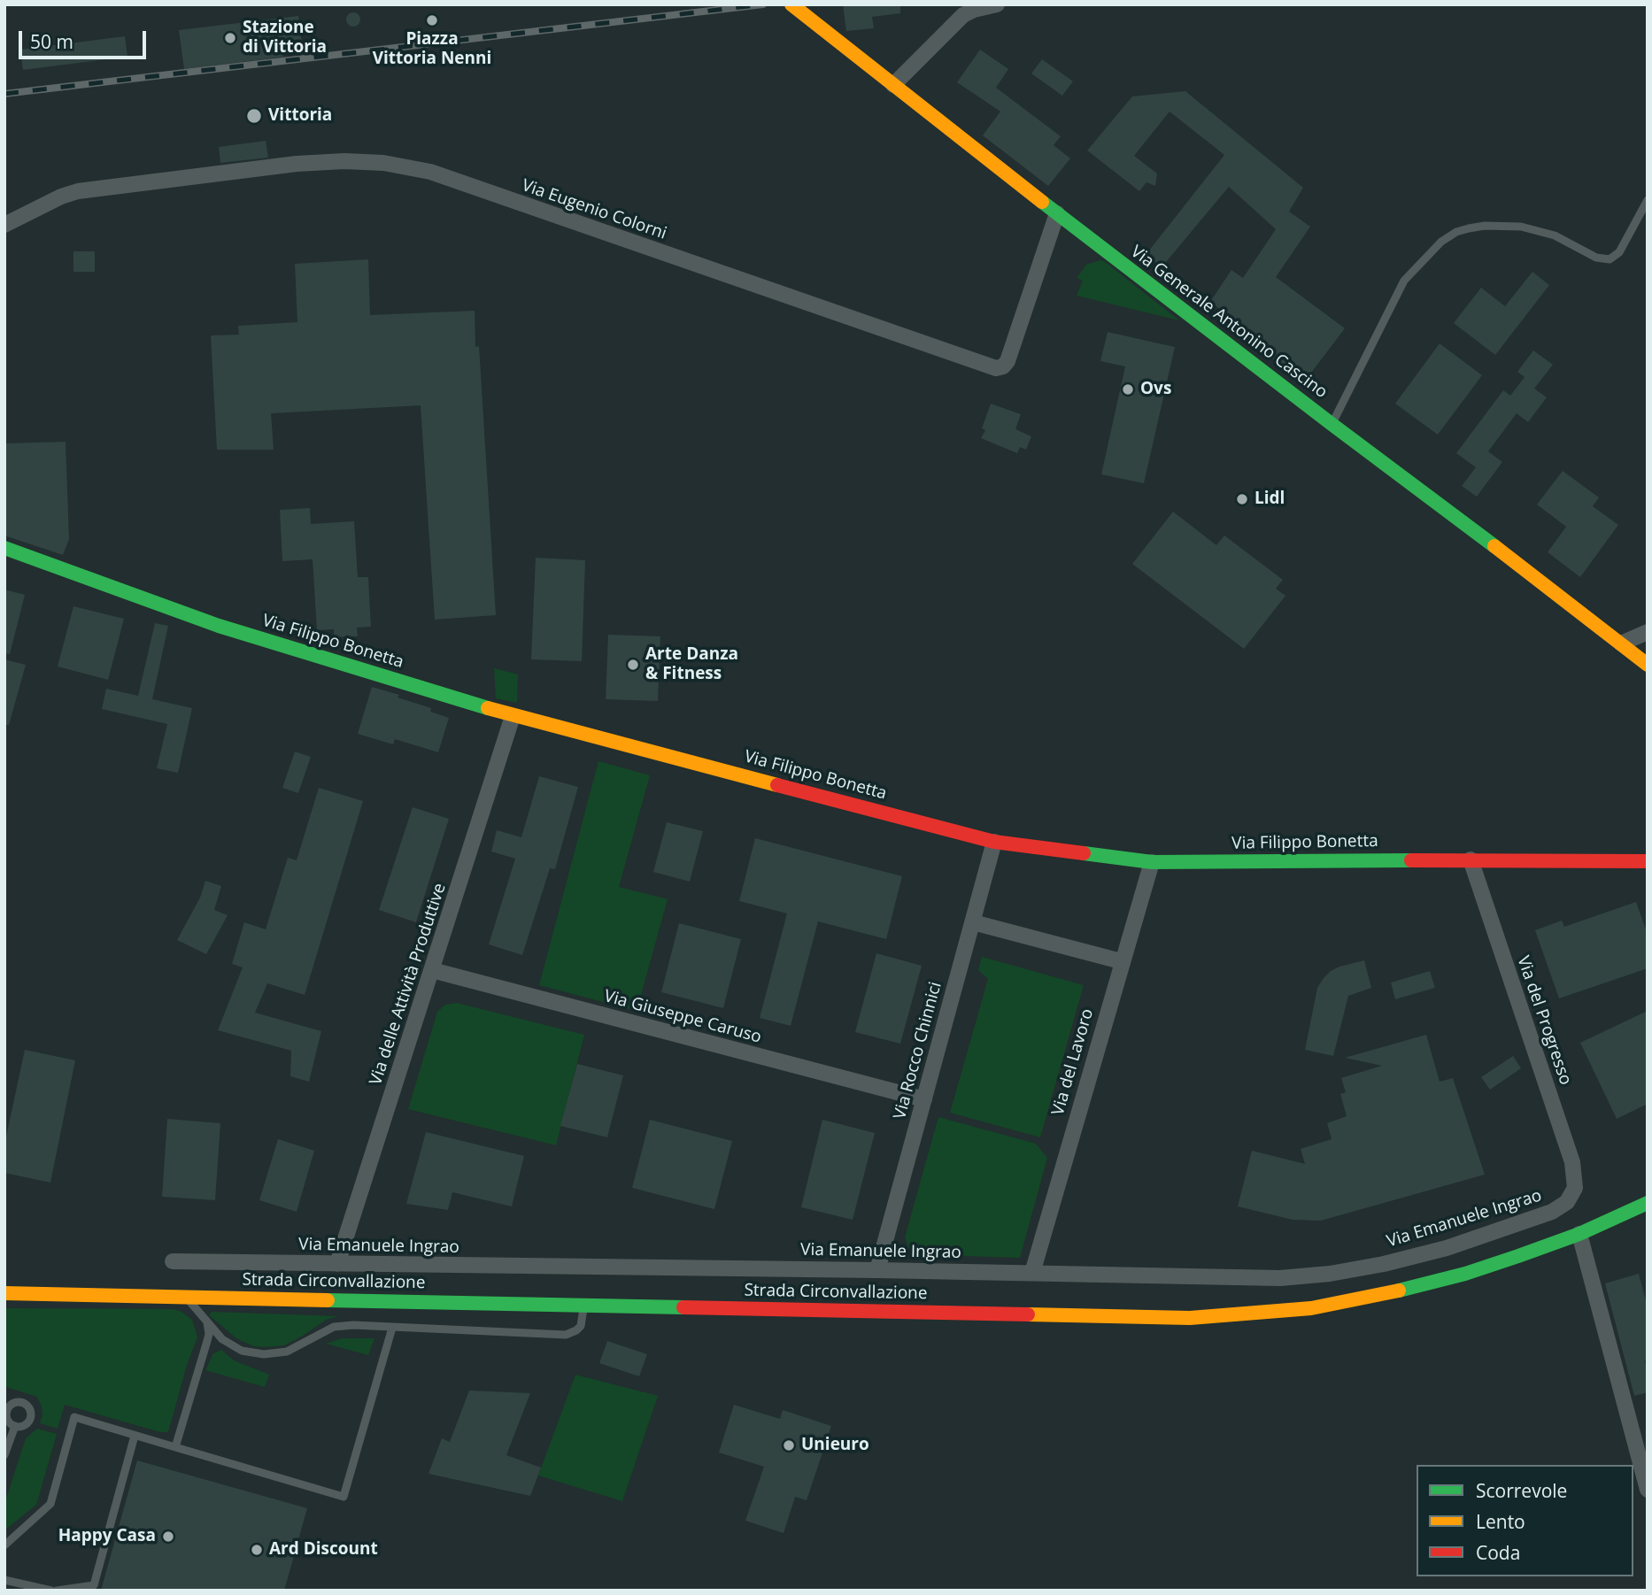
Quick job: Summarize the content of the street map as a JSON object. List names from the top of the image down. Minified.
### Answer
{"streets":{"main road":["Via Generale Antonino Cascino","Via Filippo Bonetta","Strada Circonvallazione"],"street":["Via Eugenio Colorni","Via delle Attività Produttive","Via Giuseppe Caruso","Via del Progresso","Via Rocco Chinnici","Via del Lavoro","Via Emanuele Ingrao"]},"crossings":[["Via Eugenio Colorni","Via Generale Antonino Cascino"],["Via Filippo Bonetta","Via delle Attività Produttive"],["Via Filippo Bonetta","Via del Progresso"],["Via Filippo Bonetta","Via Rocco Chinnici"],["Via Filippo Bonetta","Via del Lavoro"],["Via delle Attività Produttive","Via Giuseppe Caruso"],["Via delle Attività Produttive","Via Emanuele Ingrao"],["Via Giuseppe Caruso","Via Rocco Chinnici"],["Via del Progresso","Via Emanuele Ingrao"],["Via Rocco Chinnici","Via Emanuele Ingrao"],["Via del Lavoro","Via Emanuele Ingrao"]],"places":["Piazza Vittoria Nenni","Stazione di Vittoria","Vittoria","Ovs","Lidl","Arte Danza & Fitness","Unieuro","Happy Casa","Ard Discount"],"legend":["Scorrevole","Lento","Coda"],"scale_bar":"50 m"}
